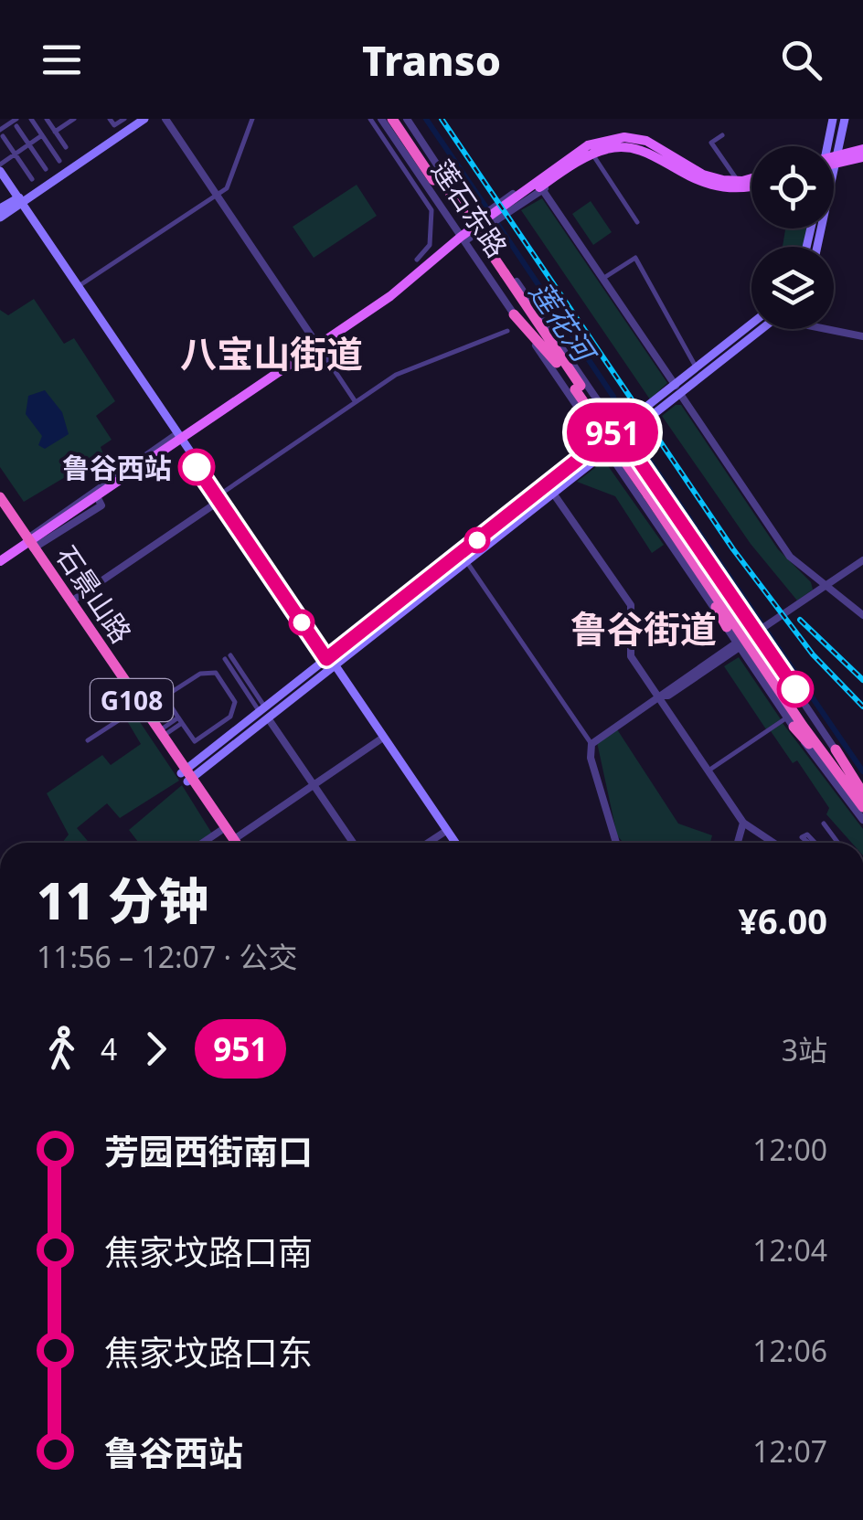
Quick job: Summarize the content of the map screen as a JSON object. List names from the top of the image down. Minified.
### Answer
{"streets":{"highway":["莲石东路","石景山路","G108"]},"districts":["八宝山街道","鲁谷街道"],"water":["莲花河"],"places":["鲁谷西站"],"lines":["bus line 951"],"page":{"header":"Transo","on_map":"951","heading":["11 分钟","11:56 – 12:07 · 公交","¥6.00"],"legs":["4","951","3站"],"list":[{"name":"芳园西街南口","value":"12:00"},{"name":"焦家坟路口南","value":"12:04"},{"name":"焦家坟路口东","value":"12:06"},{"name":"鲁谷西站","value":"12:07"}]}}
